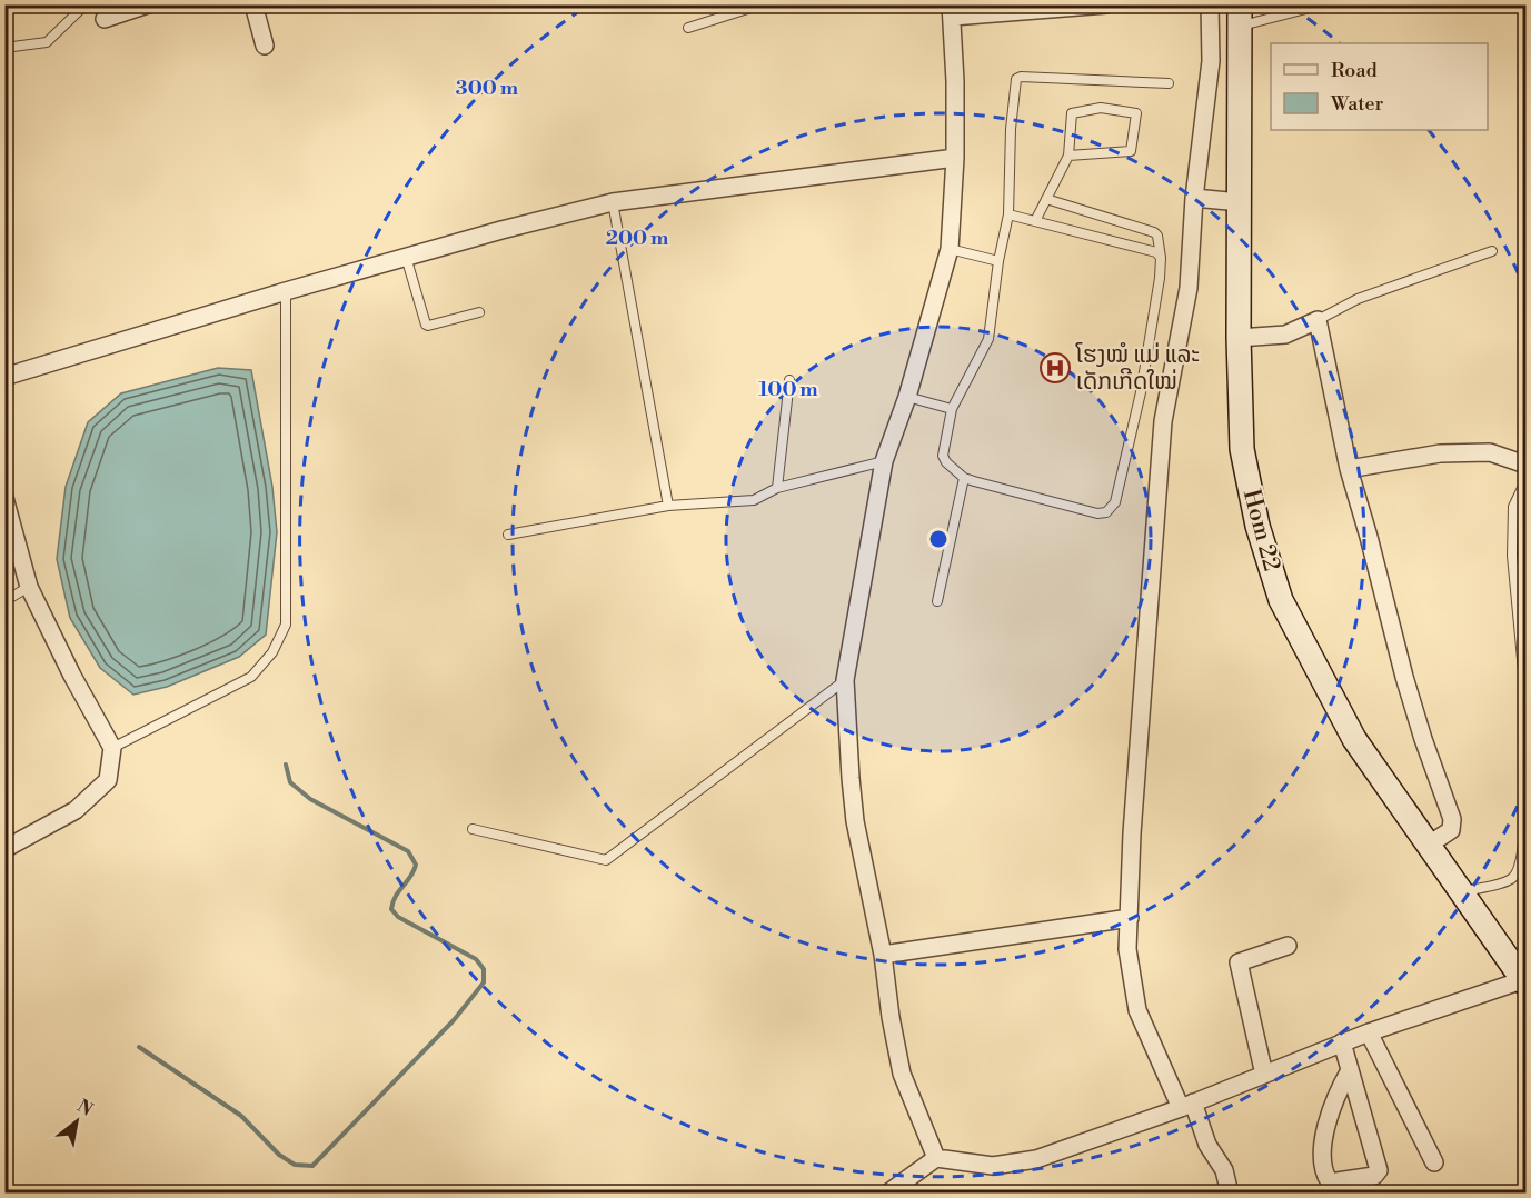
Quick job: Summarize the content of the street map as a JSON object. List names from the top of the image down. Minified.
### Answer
{"streets":{"street":["Hom 22"]},"places":{"hospital":["ໂຮງໝໍ ແມ່ ແລະ ເດັກເກີດໃໝ່"]},"legend":["Road","Water"],"north":"top right","rings":["300 m","200 m","100 m"]}
